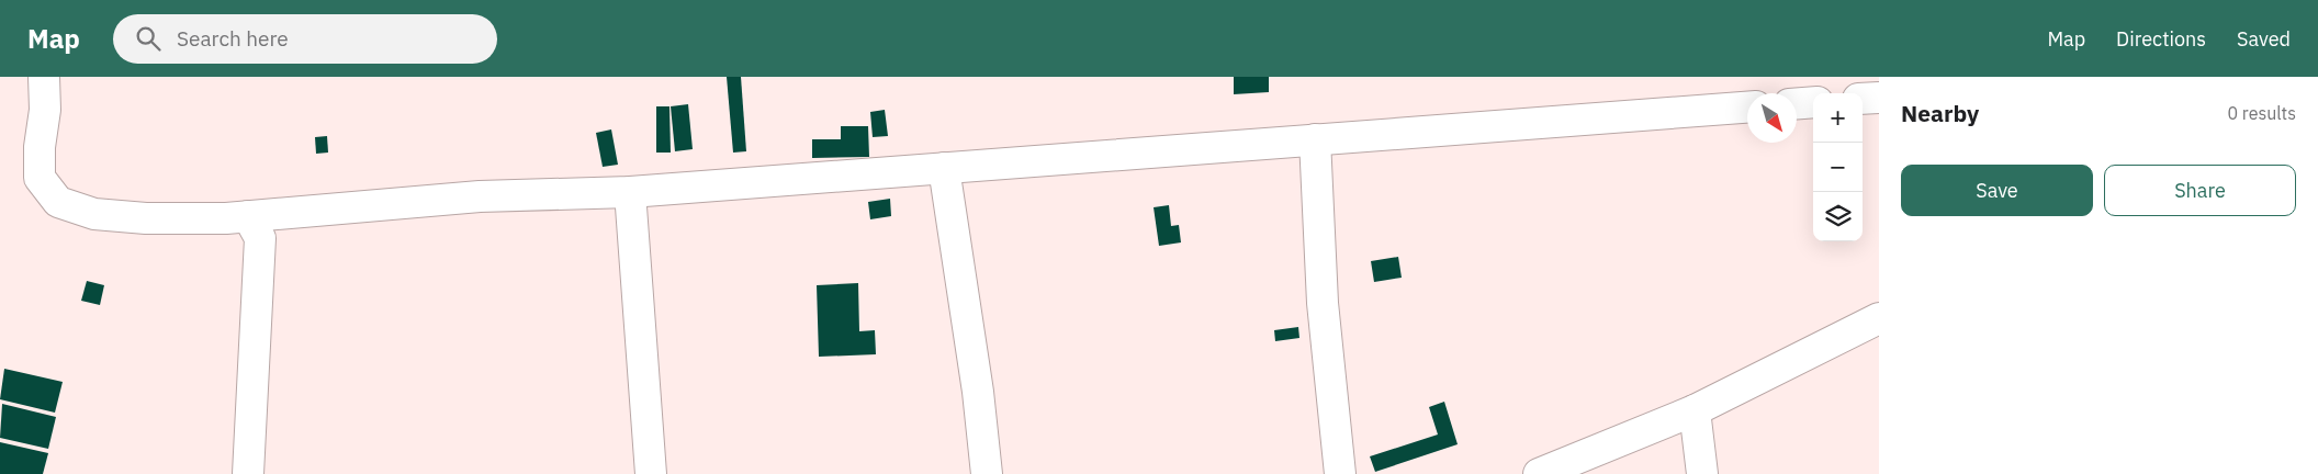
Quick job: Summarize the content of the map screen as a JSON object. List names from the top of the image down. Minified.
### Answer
{"north":"bottom right","page":{"header":"Map","search":"Search here","nav":["Map","Directions","Saved"],"heading":["Nearby","0 results"],"map_buttons":["+","−"],"buttons":["Save","Share"]}}
